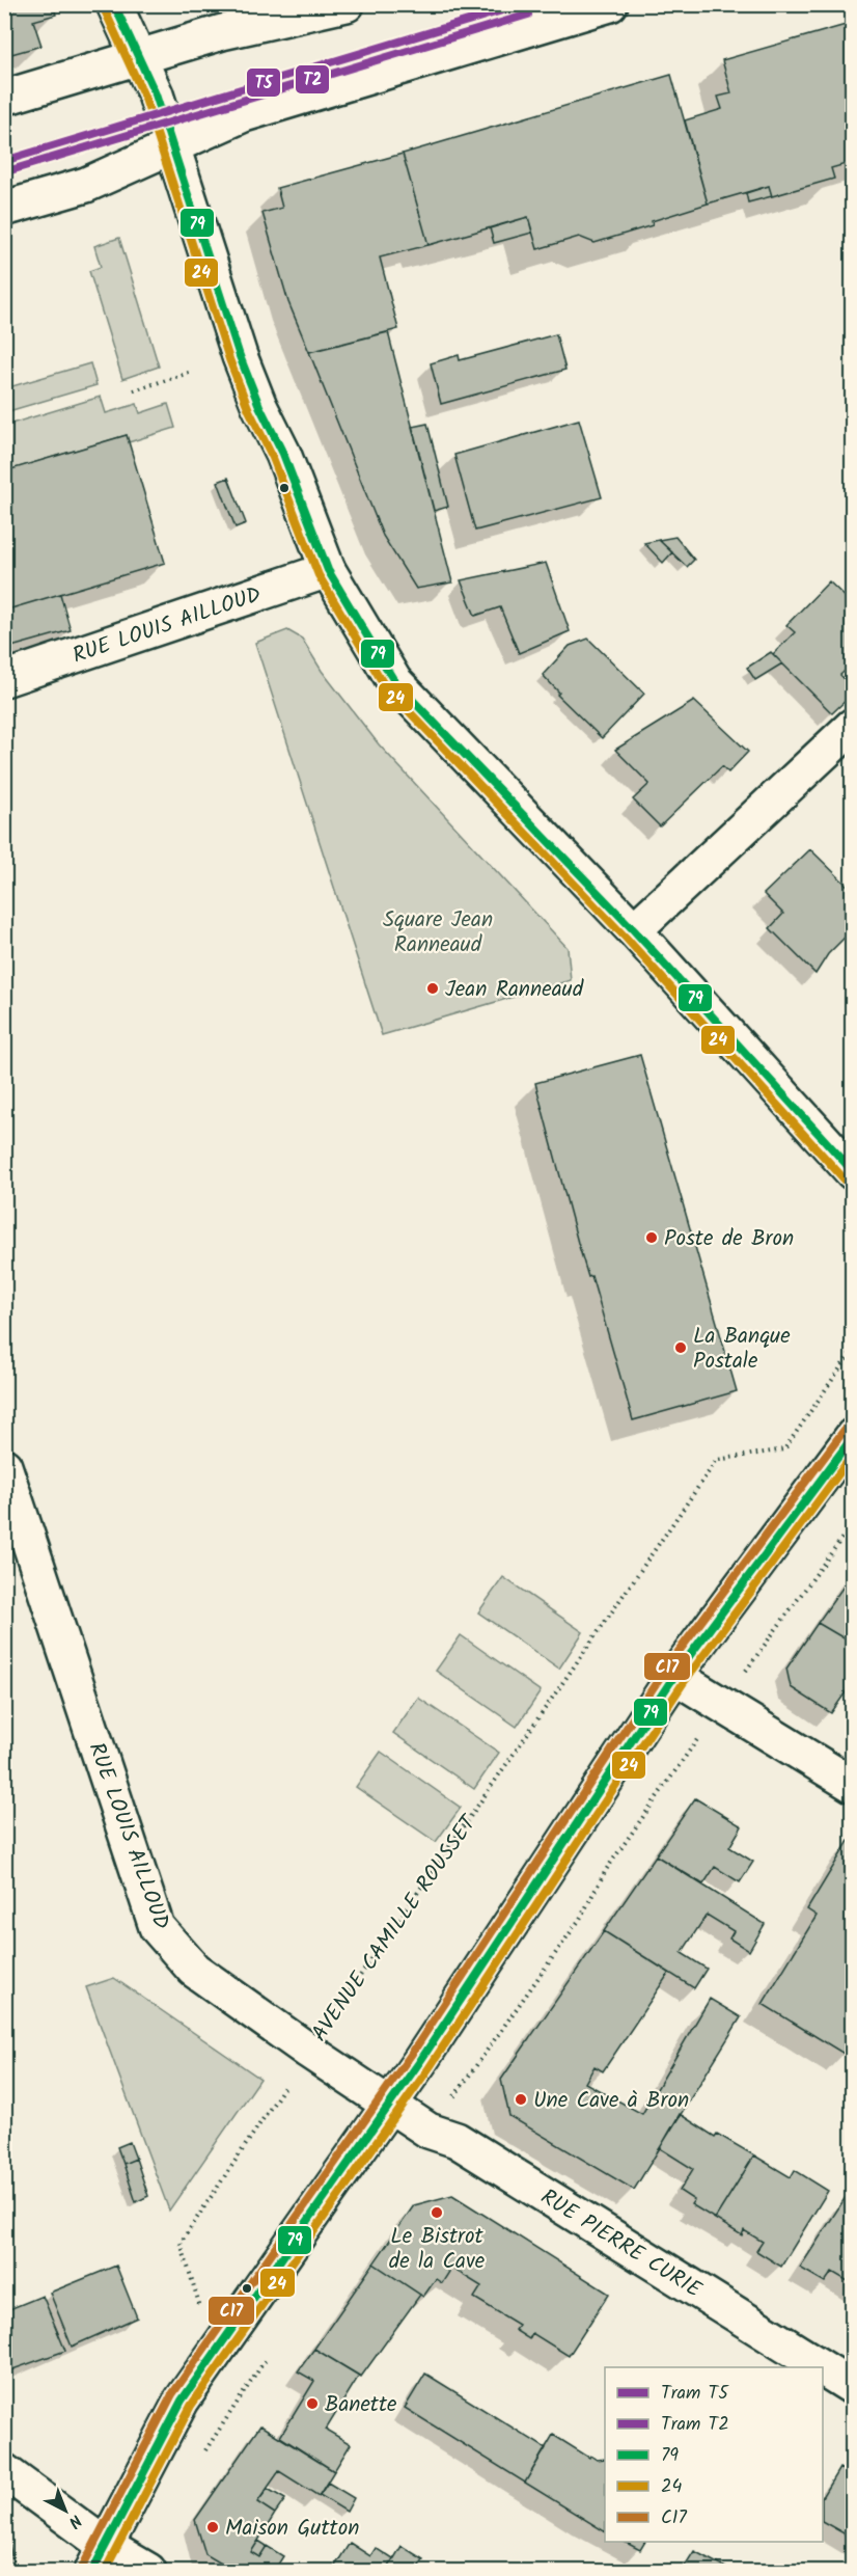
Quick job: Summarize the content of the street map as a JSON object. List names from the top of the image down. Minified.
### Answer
{"streets":{"street":["RUE LOUIS AILLOUD","RUE PIERRE CURIE"],"path":["AVENUE CAMILLE ROUSSET"]},"crossings":[["RUE LOUIS AILLOUD","AVENUE CAMILLE ROUSSET"],["RUE LOUIS AILLOUD","RUE PIERRE CURIE"]],"parks":["Square Jean Ranneaud"],"places":["Jean Ranneaud","Poste de Bron","La Banque Postale","Une Cave à Bron","Le Bistrot de la Cave","Banette","Maison Gutton"],"lines":["tram line T5","transit line 79","transit line 24","tram line T2","transit line C17"],"legend":["Tram T5","Tram T2","79","24","C17"],"north":"bottom right"}
